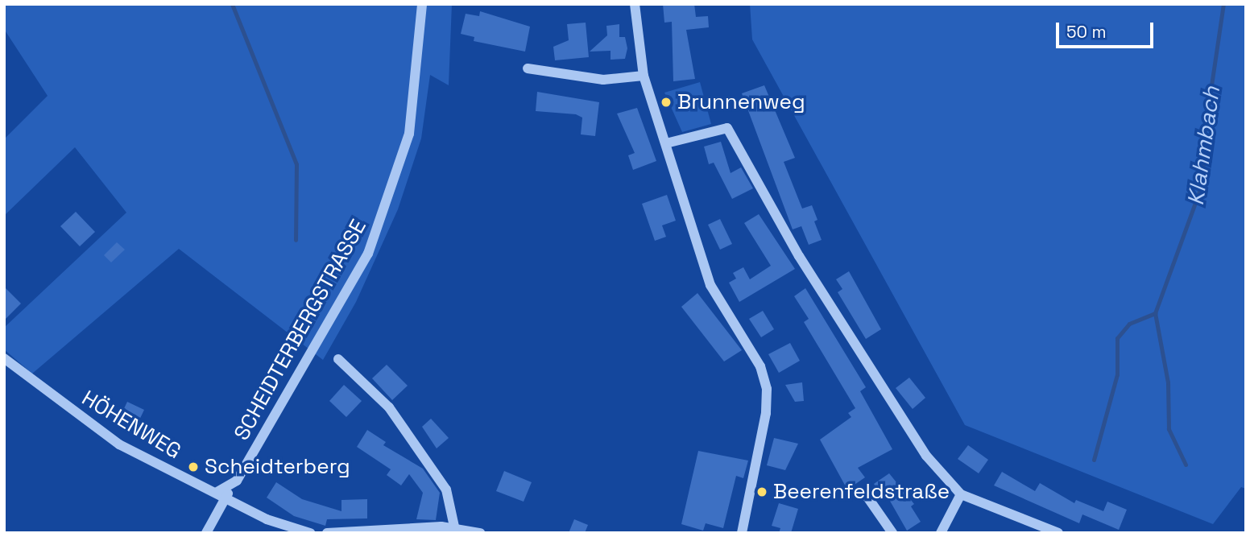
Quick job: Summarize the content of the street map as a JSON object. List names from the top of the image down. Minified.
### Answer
{"streets":{"street":["SCHEIDTERBERGSTRASSE","HÖHENWEG"]},"crossings":[["SCHEIDTERBERGSTRASSE","HÖHENWEG"]],"water":["Klahmbach"],"places":["Brunnenweg","Scheidterberg","Beerenfeldstraße"],"scale_bar":"50 m"}
